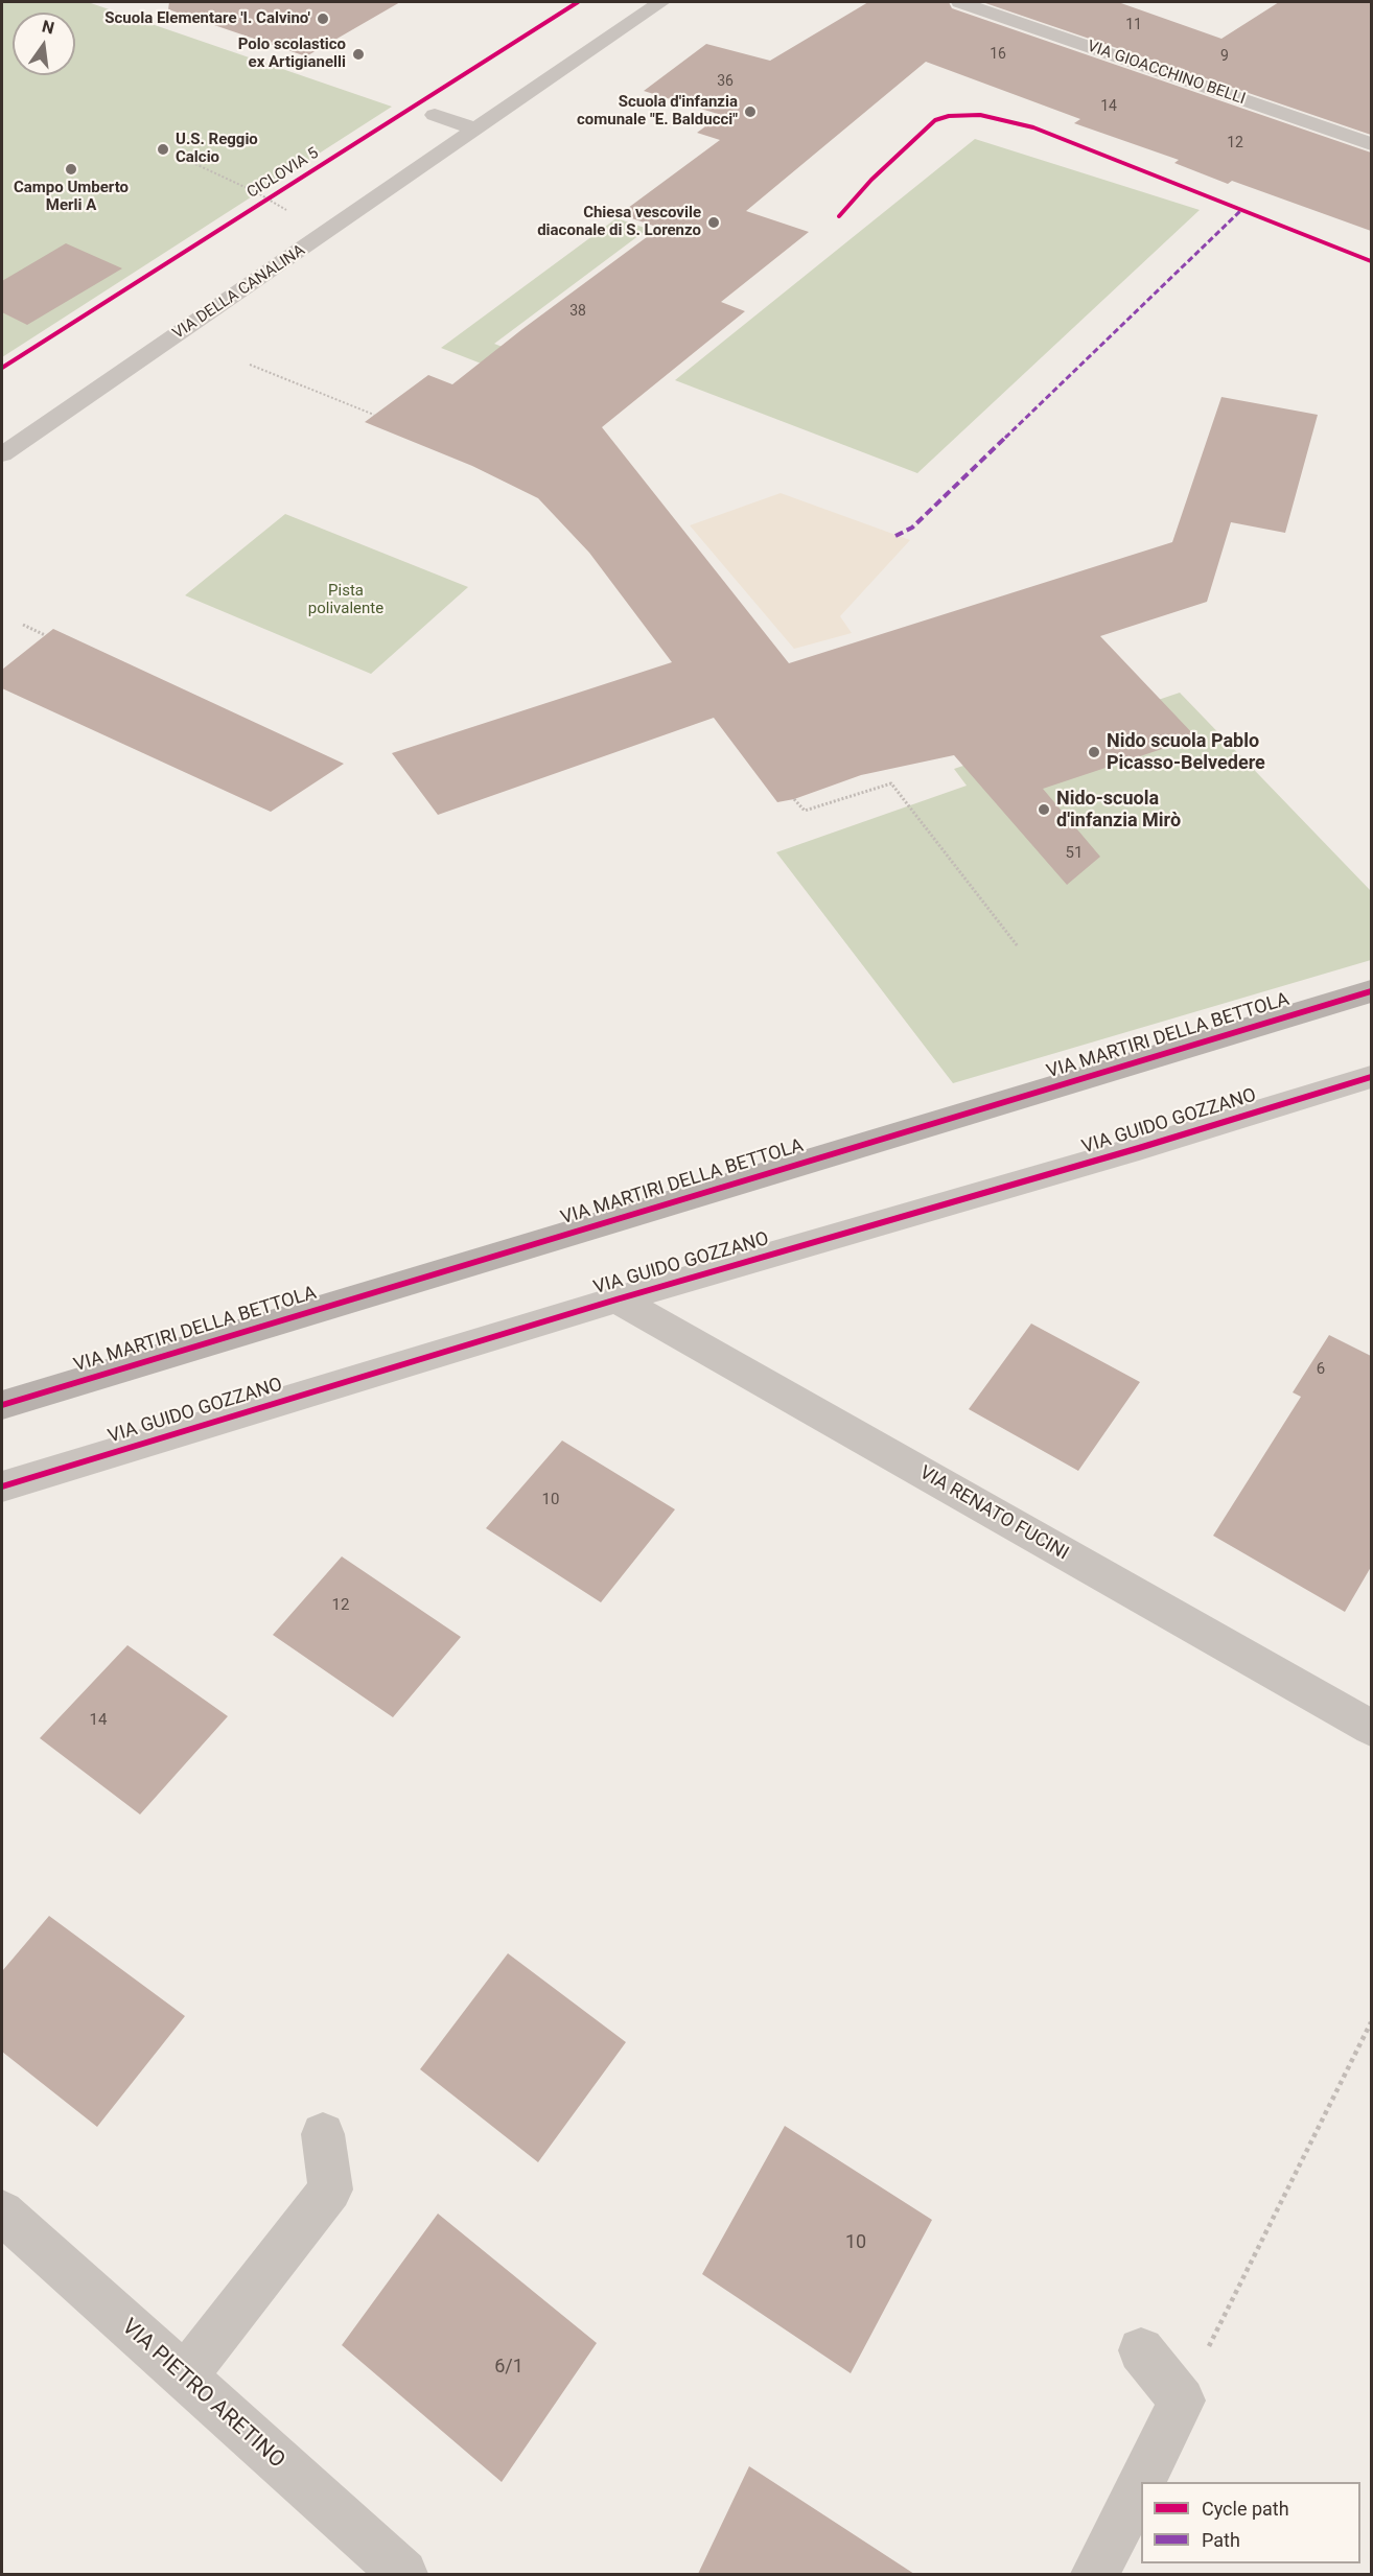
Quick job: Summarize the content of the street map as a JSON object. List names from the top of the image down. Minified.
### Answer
{"streets":{"main road":["VIA MARTIRI DELLA BETTOLA"],"street":["VIA GIOACCHINO BELLI","VIA DELLA CANALINA","VIA GUIDO GOZZANO","VIA RENATO FUCINI","VIA PIETRO ARETINO"],"cycle path":["CICLOVIA 5"]},"crossings":[["VIA GUIDO GOZZANO","VIA RENATO FUCINI"]],"parks":["Pista polivalente"],"places":["Scuola Elementare 'I. Calvino'","Polo scolastico ex Artigianelli","Scuola d'infanzia comunale \"E. Balducci\"","U.S. Reggio Calcio","Campo Umberto Merli A","Chiesa vescovile diaconale di S. Lorenzo","Nido scuola Pablo Picasso-Belvedere","Nido-scuola d'infanzia Mirò"],"house_numbers":["11","16","9","36","14","12","38","51","6","10","12","14","10","6/1"],"legend":["Cycle path","Path"],"north":"top"}
